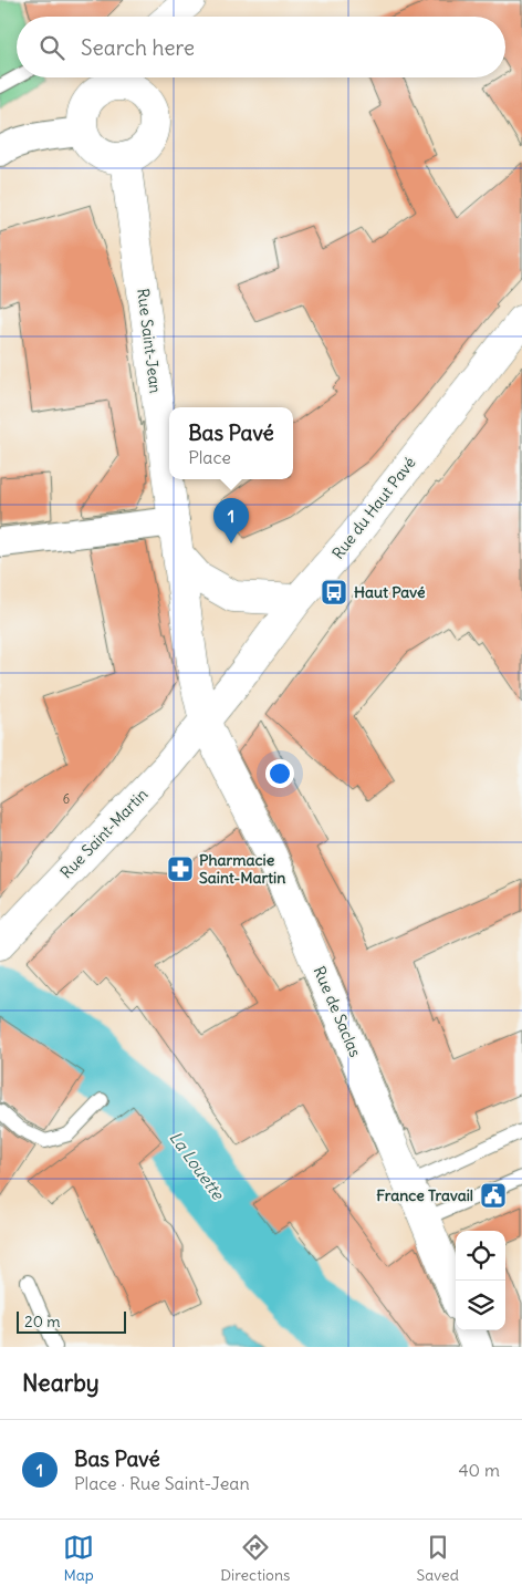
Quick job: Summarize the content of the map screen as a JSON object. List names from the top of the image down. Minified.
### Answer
{"streets":{"street":["Rue Saint-Jean","Rue du Haut Pavé","Rue Saint-Martin","Rue de Saclas"]},"crossings":[["Rue Saint-Jean","Rue du Haut Pavé"],["Rue Saint-Jean","Rue Saint-Martin"],["Rue Saint-Jean","Rue de Saclas"],["Rue du Haut Pavé","Rue Saint-Martin"],["Rue du Haut Pavé","Rue de Saclas"],["Rue Saint-Martin","Rue de Saclas"]],"water":["La Louette"],"places":{"bus stop":["Haut Pavé"],"pharmacy":["Pharmacie Saint-Martin"],"public building":["France Travail"]},"house_numbers":["6"],"scale_bar":"20 m","page":{"search":"Search here","popup":["Bas Pavé","Place"],"pins":"1","scale":"20 m","heading":"Nearby","list":[{"mark":"1","name":"Bas Pavé","note":"Place · Rue Saint-Jean","value":"40 m"}],"nav":["Map","Directions","Saved"]}}
